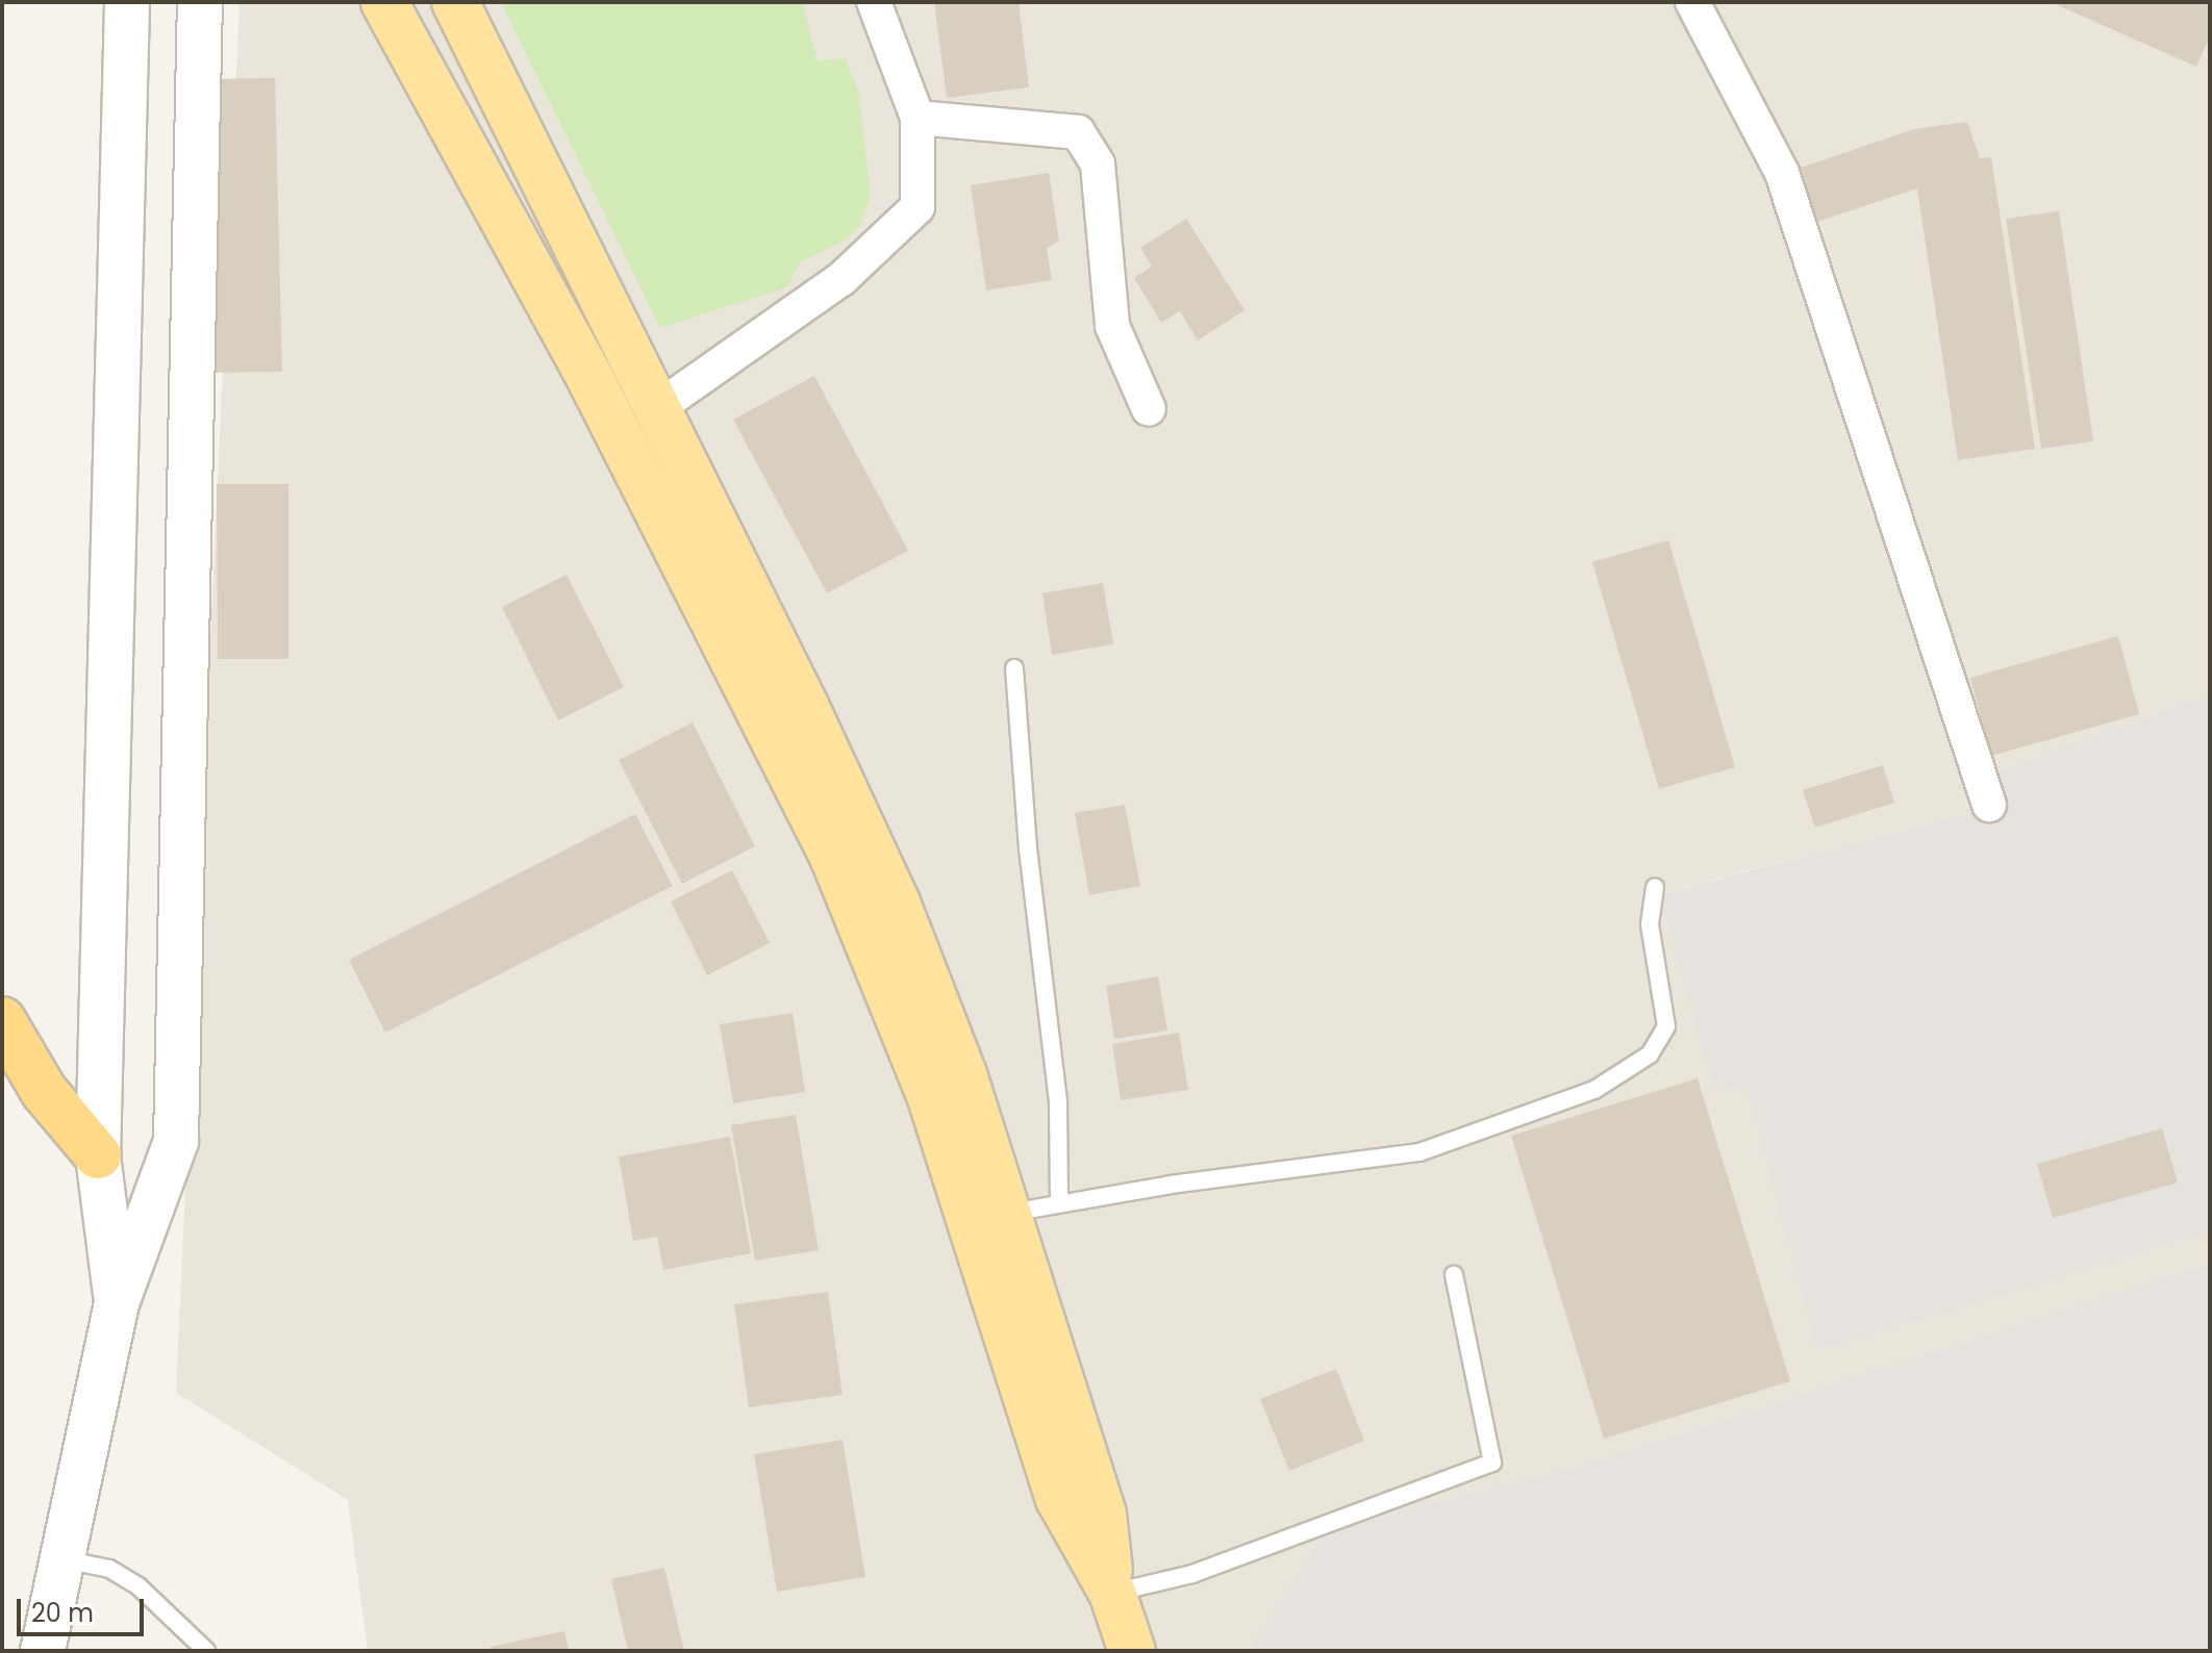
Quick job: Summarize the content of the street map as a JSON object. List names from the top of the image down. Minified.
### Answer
{"scale_bar":"20 m"}
